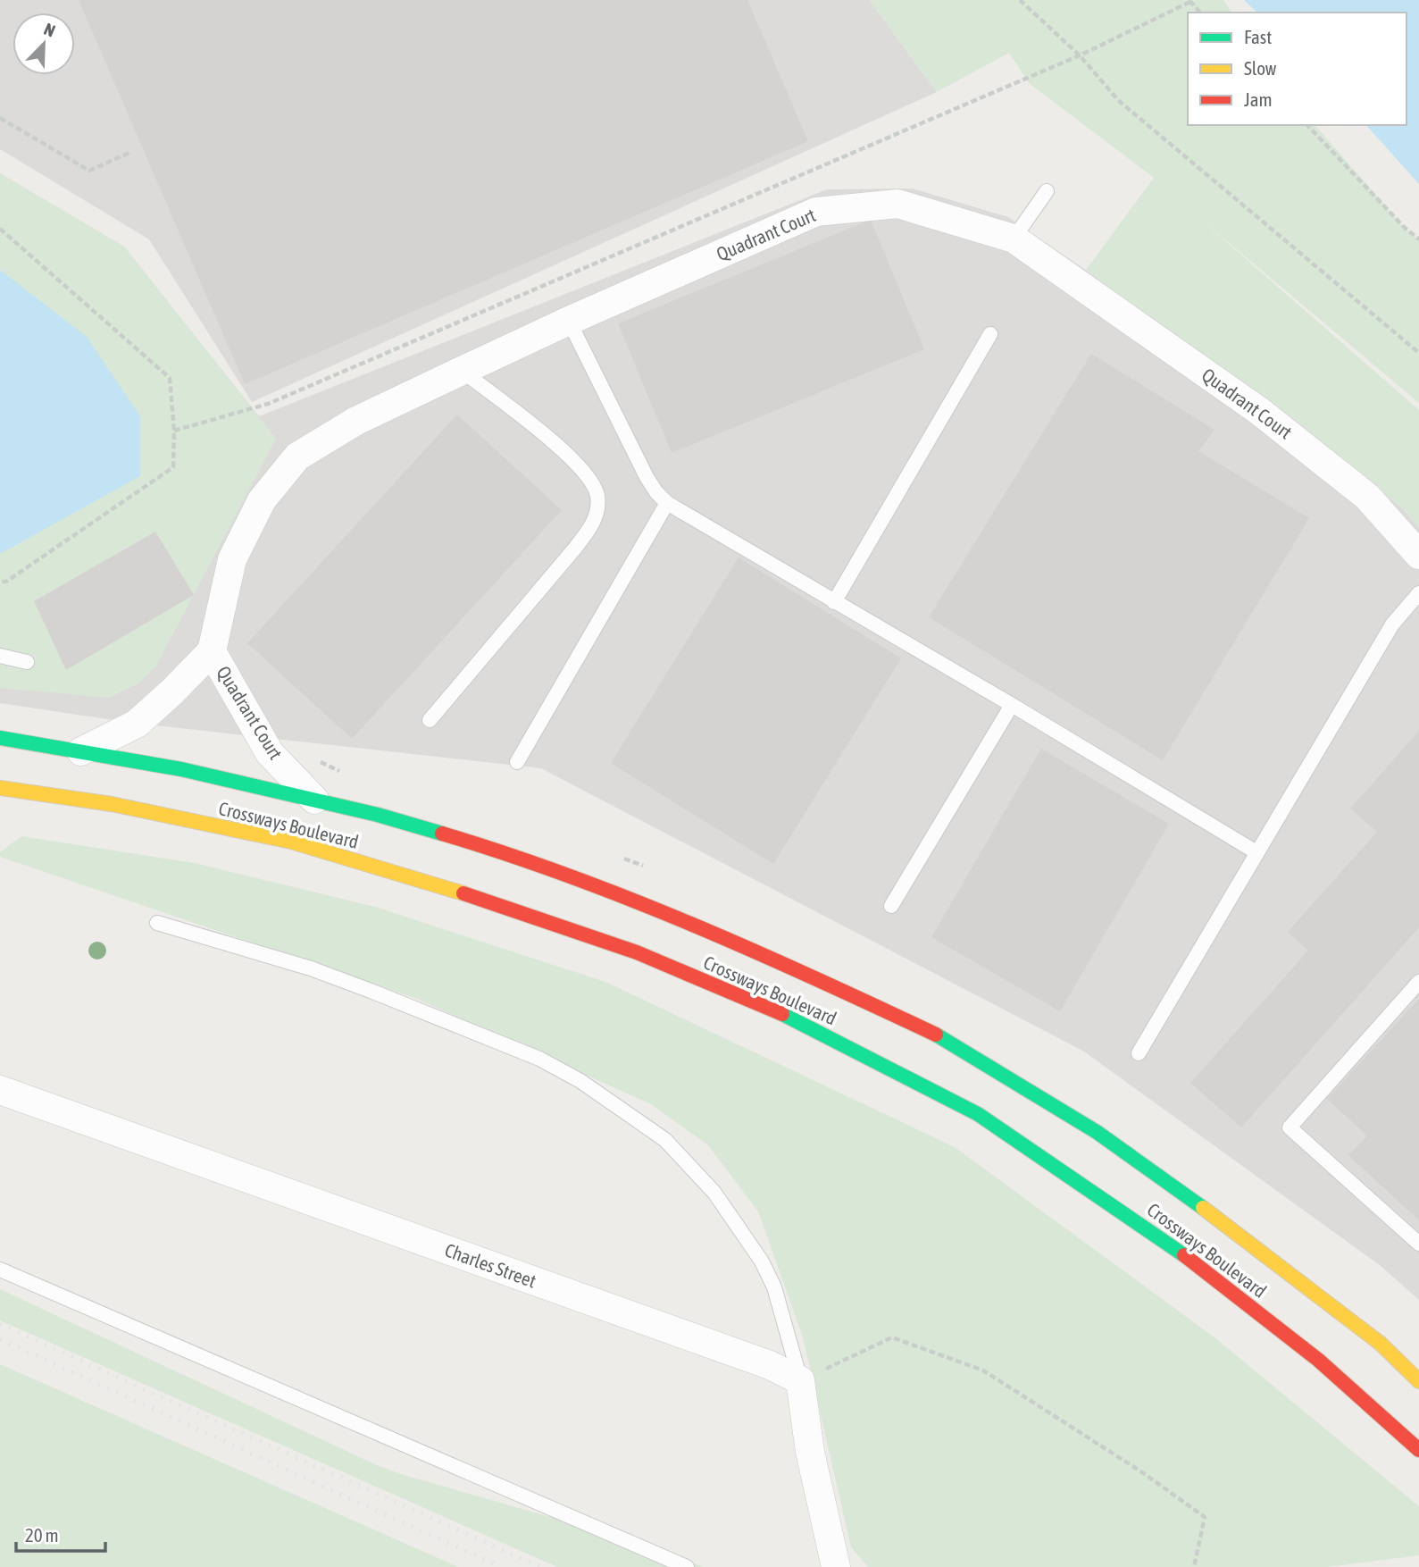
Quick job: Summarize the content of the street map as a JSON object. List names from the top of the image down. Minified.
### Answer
{"streets":{"main road":["Crossways Boulevard"],"street":["Quadrant Court","Charles Street"]},"crossings":[["Quadrant Court","Crossways Boulevard"]],"legend":["Fast","Slow","Jam"],"scale_bar":"20 m","north":"top right"}
